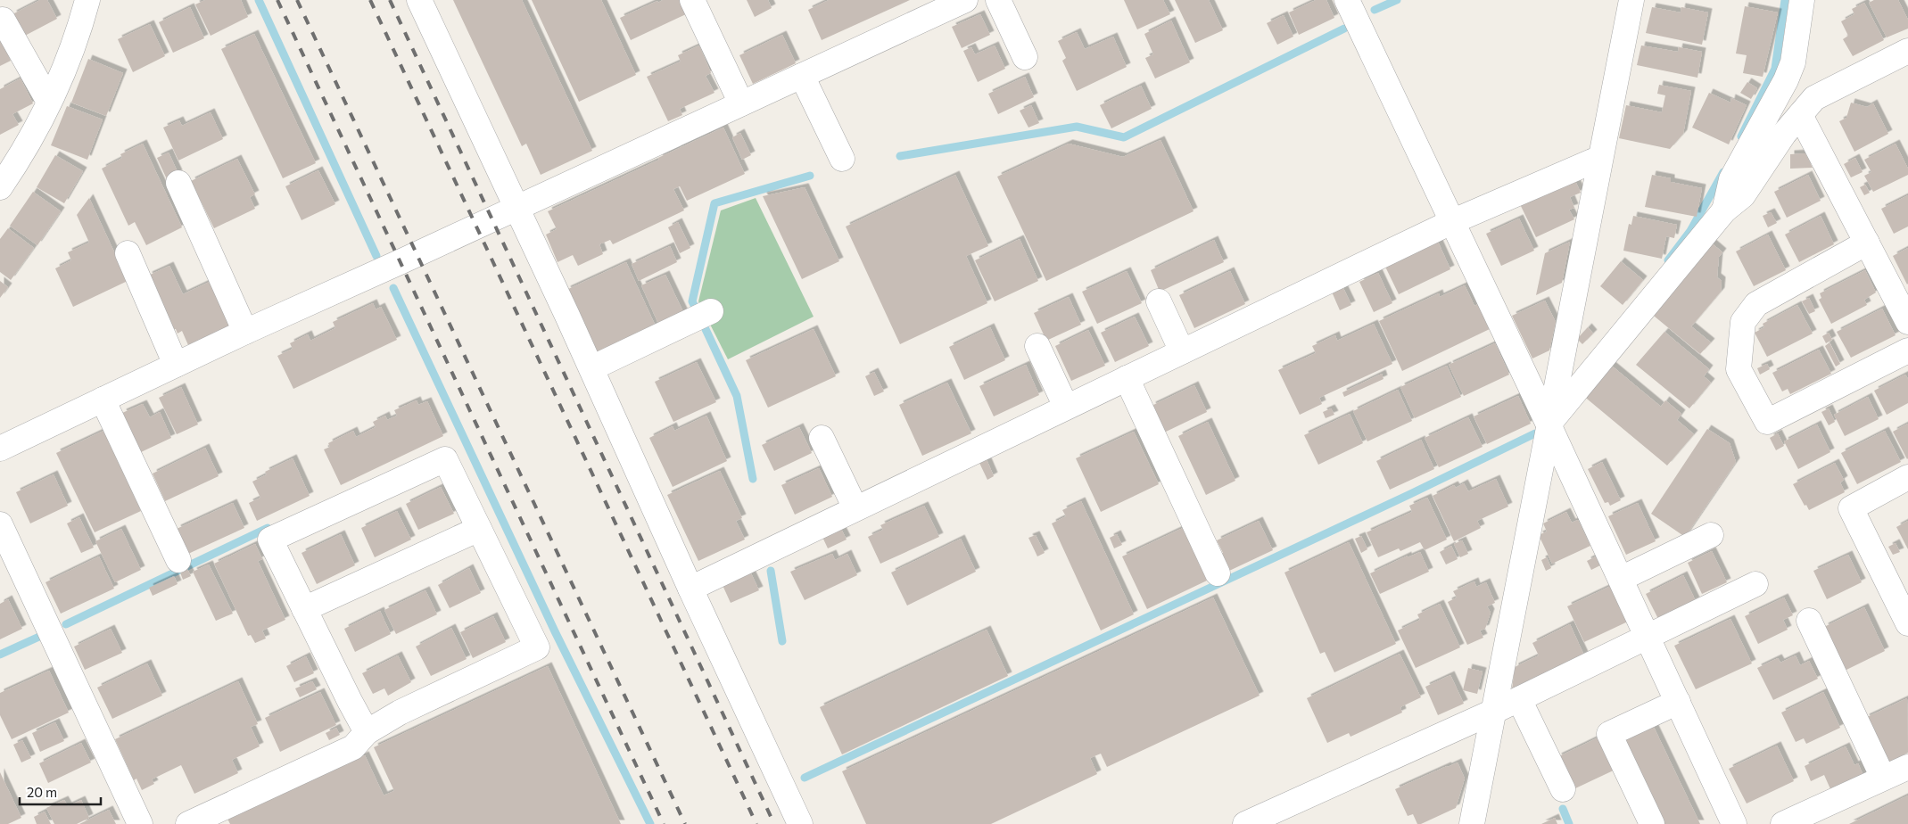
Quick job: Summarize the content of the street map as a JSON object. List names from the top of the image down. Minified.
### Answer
{"scale_bar":"20 m"}
